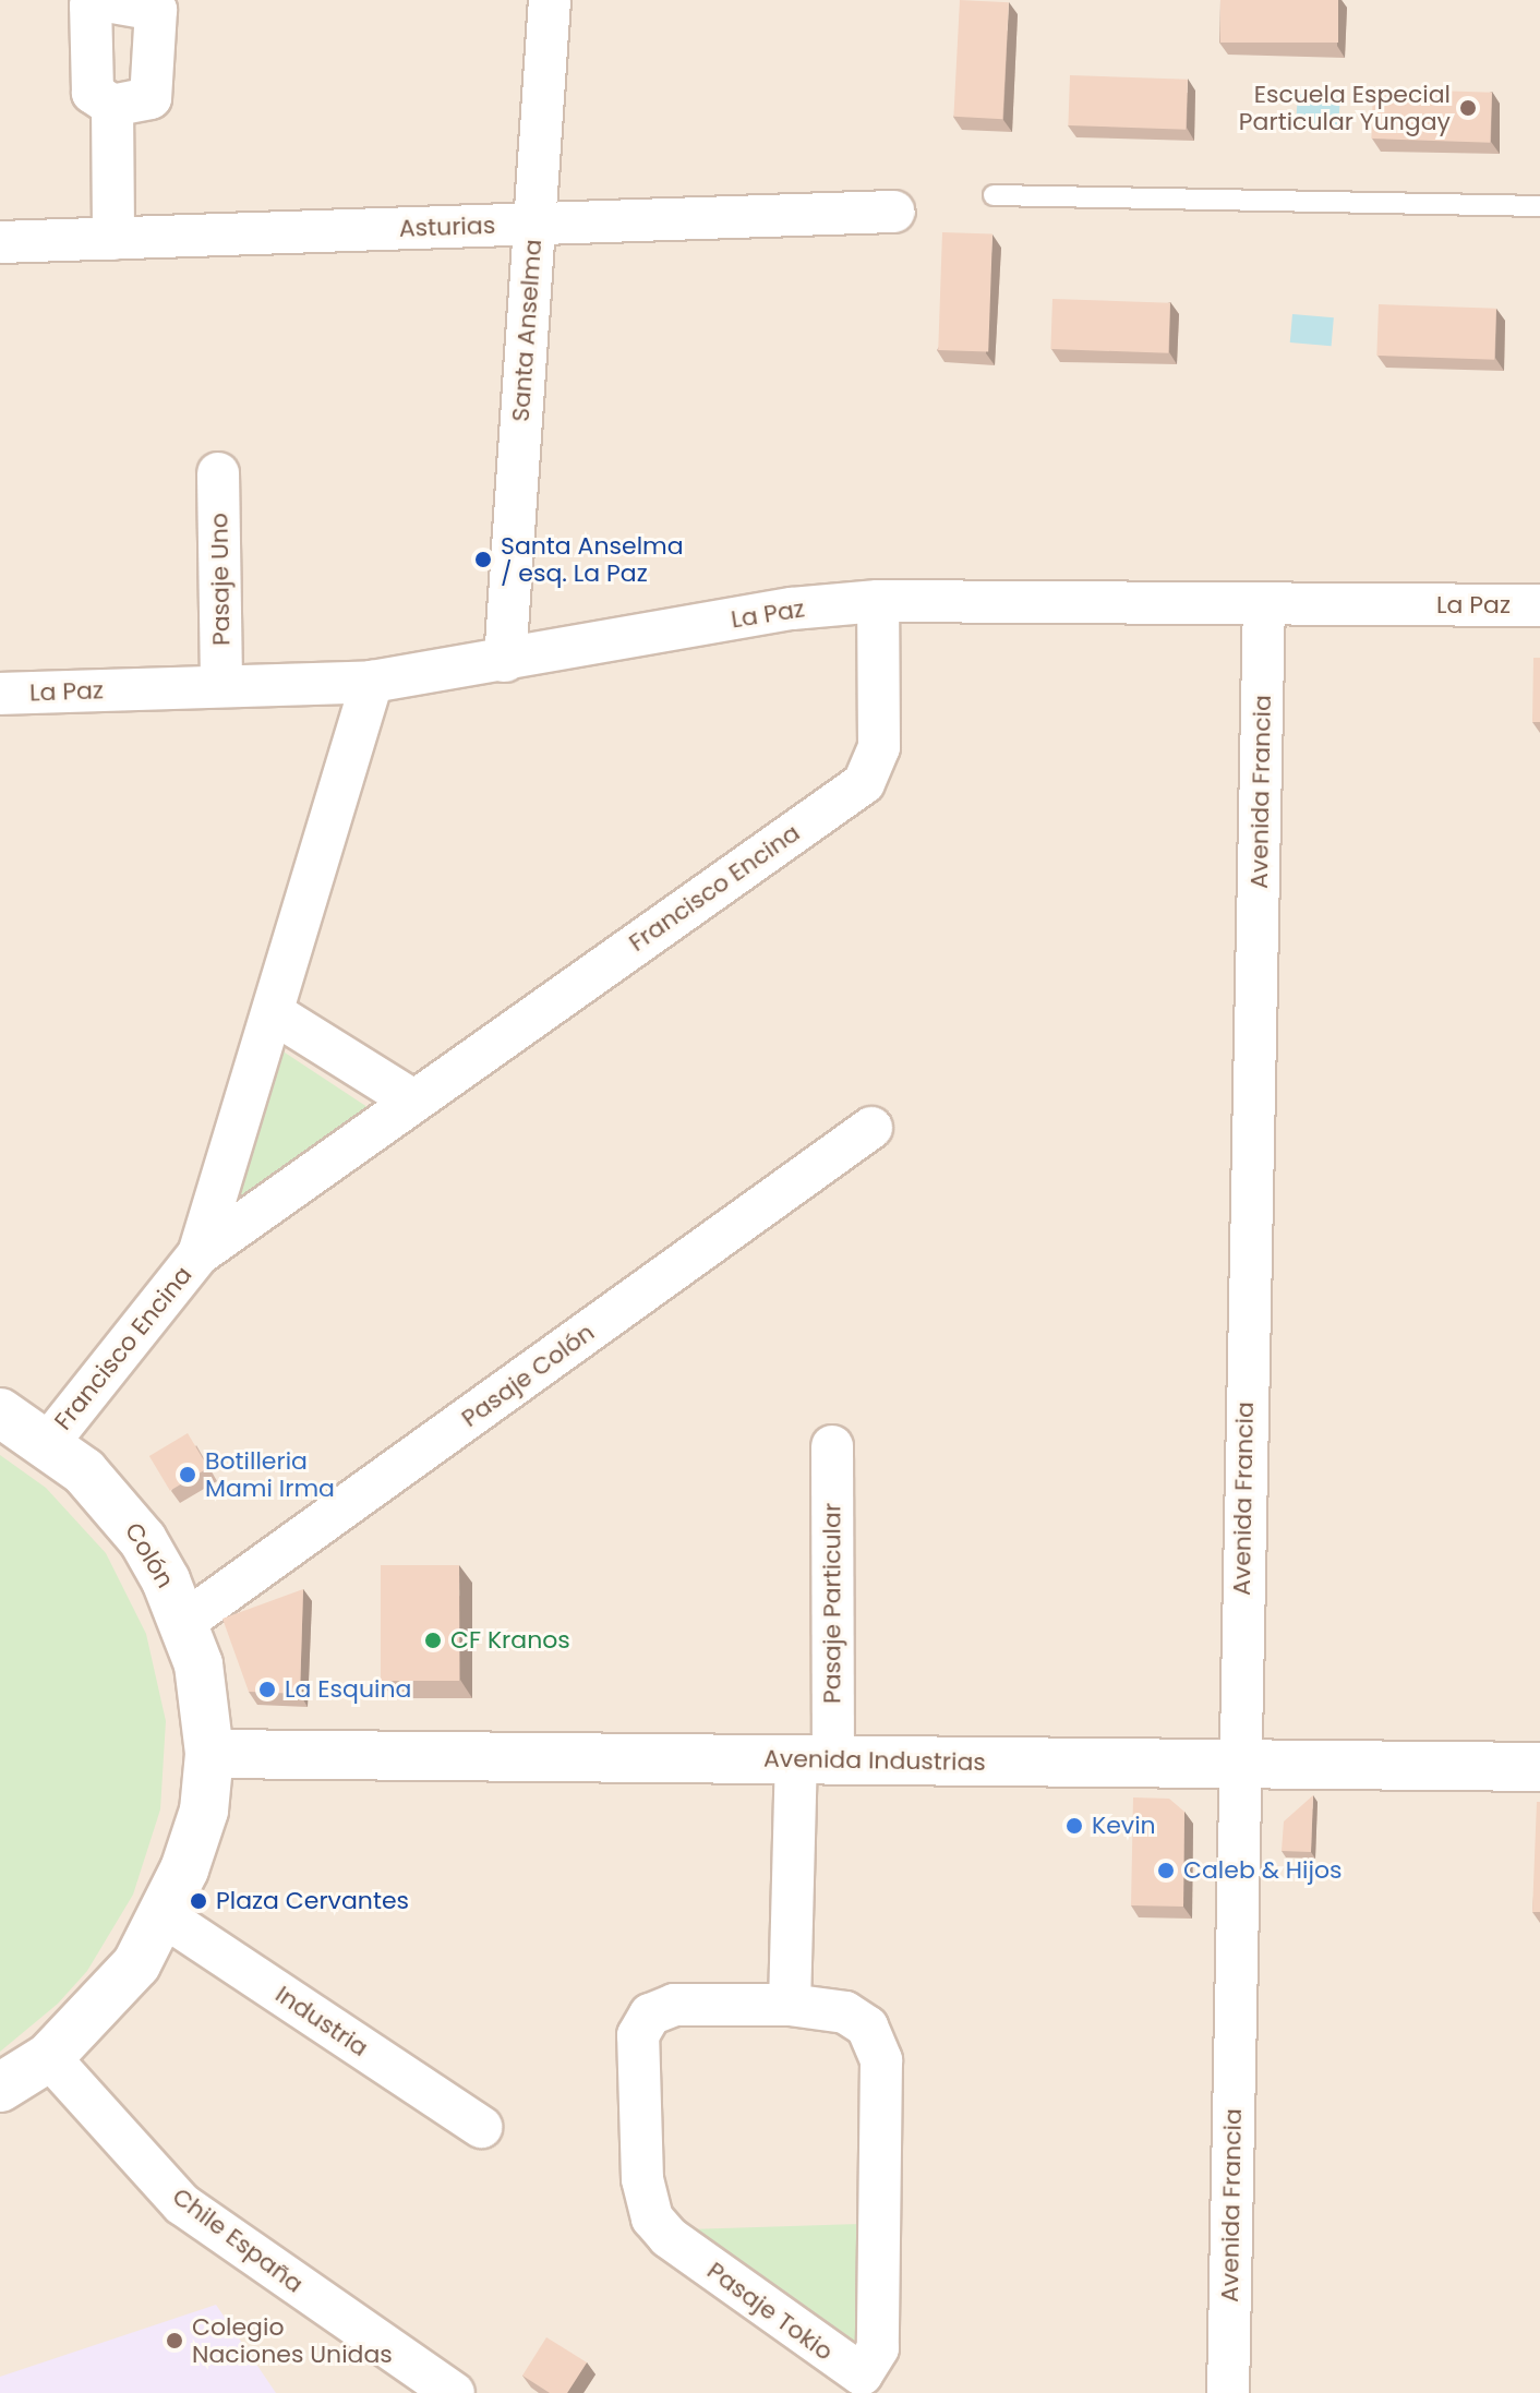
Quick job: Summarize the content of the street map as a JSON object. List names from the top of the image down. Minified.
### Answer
{"streets":{"street":["Asturias","Santa Anselma","Pasaje Uno","La Paz","Avenida Francia","Francisco Encina","Pasaje Colón","Colón","Pasaje Particular","Avenida Industrias","Industria","Chile España","Pasaje Tokio"]},"crossings":[["Asturias","Santa Anselma"],["Santa Anselma","La Paz"],["Pasaje Uno","La Paz"],["La Paz","Avenida Francia"],["La Paz","Francisco Encina"],["Avenida Francia","Avenida Industrias"],["Francisco Encina","Colón"],["Pasaje Colón","Colón"],["Colón","Avenida Industrias"],["Pasaje Particular","Avenida Industrias"]],"places":["Escuela Especial Particular Yungay","Santa Anselma / esq. La Paz","Botilleria Mami Irma","CF Kranos","La Esquina","Kevin","Caleb & Hijos","Plaza Cervantes","Colegio Naciones Unidas"]}
